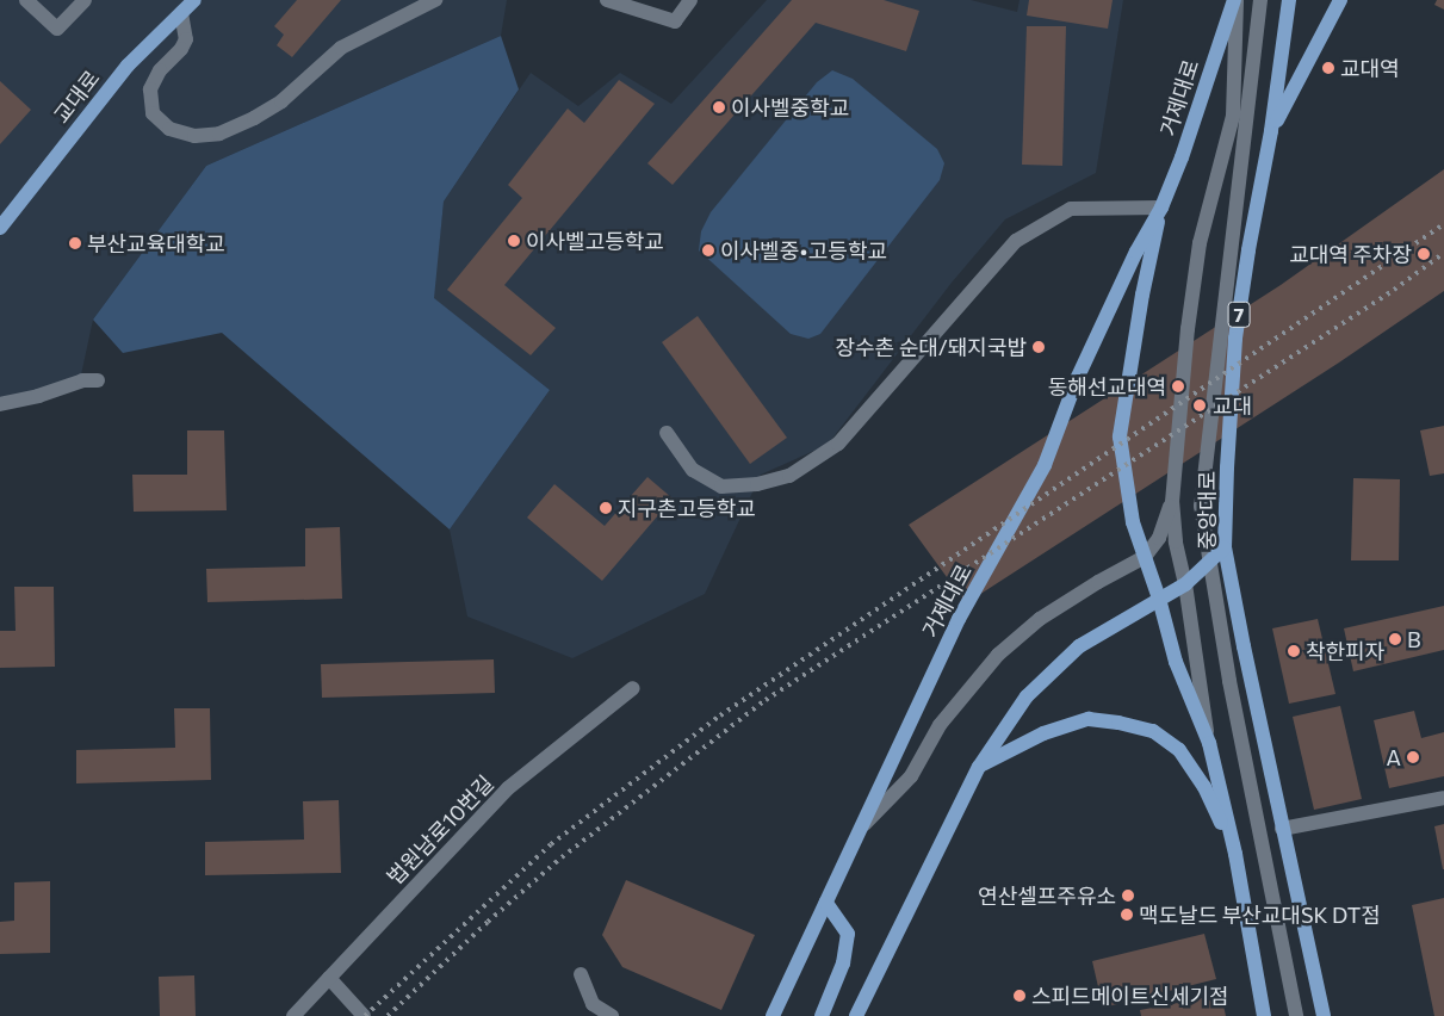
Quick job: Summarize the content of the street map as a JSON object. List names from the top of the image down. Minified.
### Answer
{"streets":{"main road":["교대로","거제대로","7","중앙대로"],"street":["법원남로10번길"]},"crossings":[["거제대로","중앙대로"]],"places":["교대역","이사벨중학교","이사벨고등학교","부산교육대학교","이사벨중•고등학교","교대역 주차장","장수촌 순대/돼지국밥","동해선교대역","교대","지구촌고등학교","B","착한피자","A","연산셀프주유소","맥도날드 부산교대SK DT점","스피드메이트신세기점"]}
